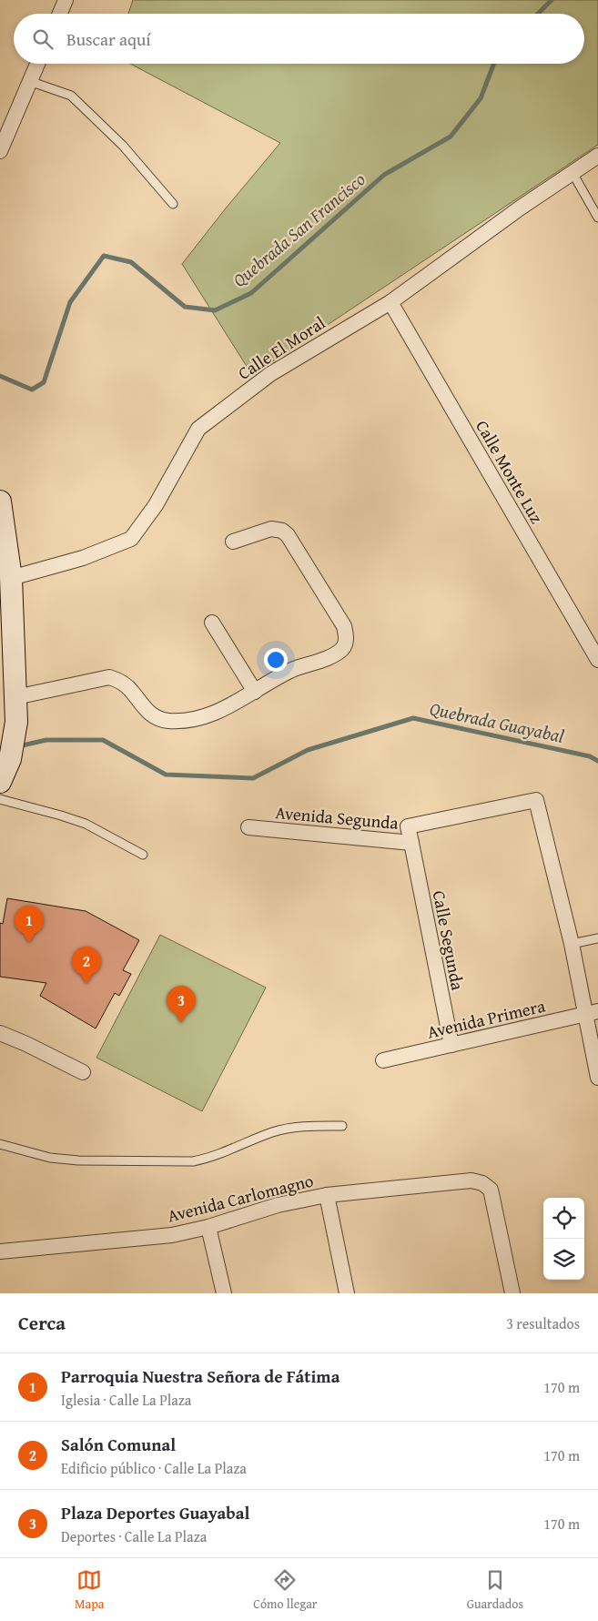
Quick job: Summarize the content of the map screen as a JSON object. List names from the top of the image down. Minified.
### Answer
{"streets":{"street":["Calle El Moral","Calle Monte Luz","Avenida Segunda","Calle Segunda","Avenida Primera","Avenida Carlomagno"]},"crossings":[["Calle El Moral","Calle Monte Luz"],["Avenida Segunda","Calle Segunda"],["Calle Segunda","Avenida Primera"]],"water":["Quebrada San Francisco","Quebrada Guayabal"],"page":{"search":"Buscar aquí","pins":["1","2","3"],"heading":["Cerca","3 resultados"],"list":[{"mark":"1","name":"Parroquia Nuestra Señora de Fátima","note":"Iglesia · Calle La Plaza","value":"170 m"},{"mark":"2","name":"Salón Comunal","note":"Edificio público · Calle La Plaza","value":"170 m"},{"mark":"3","name":"Plaza Deportes Guayabal","note":"Deportes · Calle La Plaza","value":"170 m"}],"nav":["Mapa","Cómo llegar","Guardados"]}}
